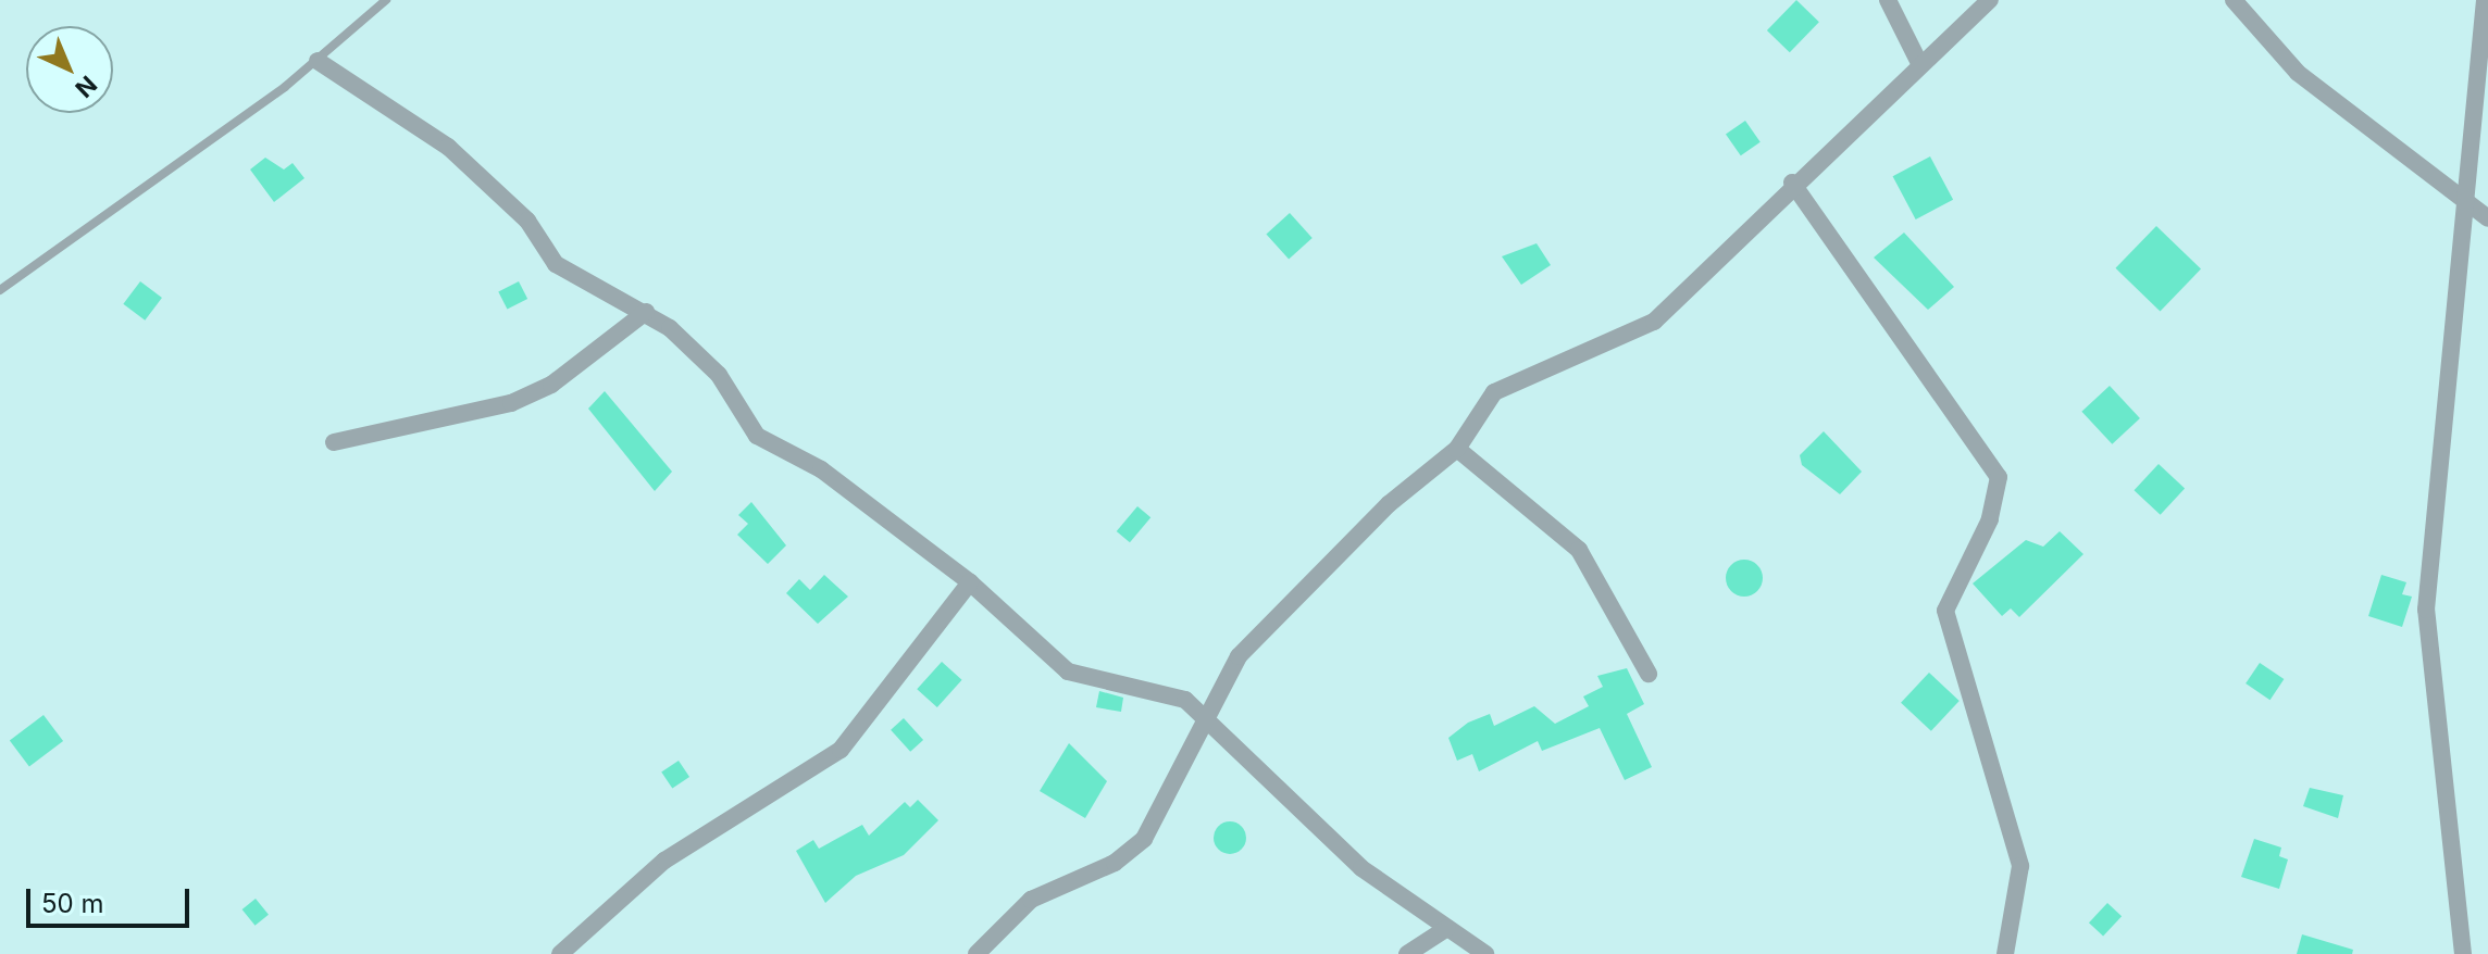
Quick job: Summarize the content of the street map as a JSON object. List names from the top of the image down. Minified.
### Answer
{"scale_bar":"50 m","north":"bottom right"}
